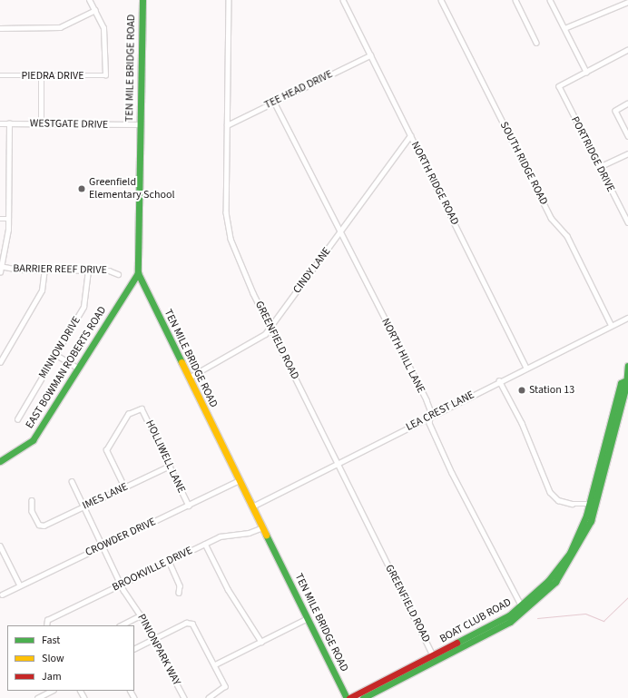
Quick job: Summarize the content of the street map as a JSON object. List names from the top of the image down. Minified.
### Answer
{"streets":{"street":["TEN MILE BRIDGE ROAD","PIEDRA DRIVE","TEE HEAD DRIVE","WESTGATE DRIVE","PORTRIDGE DRIVE","SOUTH RIDGE ROAD","NORTH RIDGE ROAD","BARRIER REEF DRIVE","CINDY LANE","GREENFIELD ROAD","MINNOW DRIVE","NORTH HILL LANE","EAST BOWMAN ROBERTS ROAD","LEA CREST LANE","HOLLIWELL LANE","IMES LANE","CROWDER DRIVE","BROOKVILLE DRIVE","BOAT CLUB ROAD","PINIONPARK WAY"]},"crossings":[["TEN MILE BRIDGE ROAD","WESTGATE DRIVE"],["TEN MILE BRIDGE ROAD","CINDY LANE"],["TEN MILE BRIDGE ROAD","EAST BOWMAN ROBERTS ROAD"],["TEN MILE BRIDGE ROAD","LEA CREST LANE"],["TEN MILE BRIDGE ROAD","CROWDER DRIVE"],["TEN MILE BRIDGE ROAD","BROOKVILLE DRIVE"],["TEN MILE BRIDGE ROAD","BOAT CLUB ROAD"],["TEE HEAD DRIVE","NORTH RIDGE ROAD"],["TEE HEAD DRIVE","GREENFIELD ROAD"],["TEE HEAD DRIVE","NORTH HILL LANE"],["SOUTH RIDGE ROAD","LEA CREST LANE"],["NORTH RIDGE ROAD","CINDY LANE"],["NORTH RIDGE ROAD","LEA CREST LANE"],["BARRIER REEF DRIVE","MINNOW DRIVE"],["CINDY LANE","GREENFIELD ROAD"],["CINDY LANE","NORTH HILL LANE"],["GREENFIELD ROAD","LEA CREST LANE"],["GREENFIELD ROAD","BOAT CLUB ROAD"],["NORTH HILL LANE","LEA CREST LANE"],["NORTH HILL LANE","BOAT CLUB ROAD"],["HOLLIWELL LANE","IMES LANE"],["HOLLIWELL LANE","CROWDER DRIVE"],["IMES LANE","PINIONPARK WAY"],["CROWDER DRIVE","PINIONPARK WAY"],["BROOKVILLE DRIVE","PINIONPARK WAY"]],"places":["Greenfield Elementary School","Station 13"],"legend":["Fast","Slow","Jam"]}
